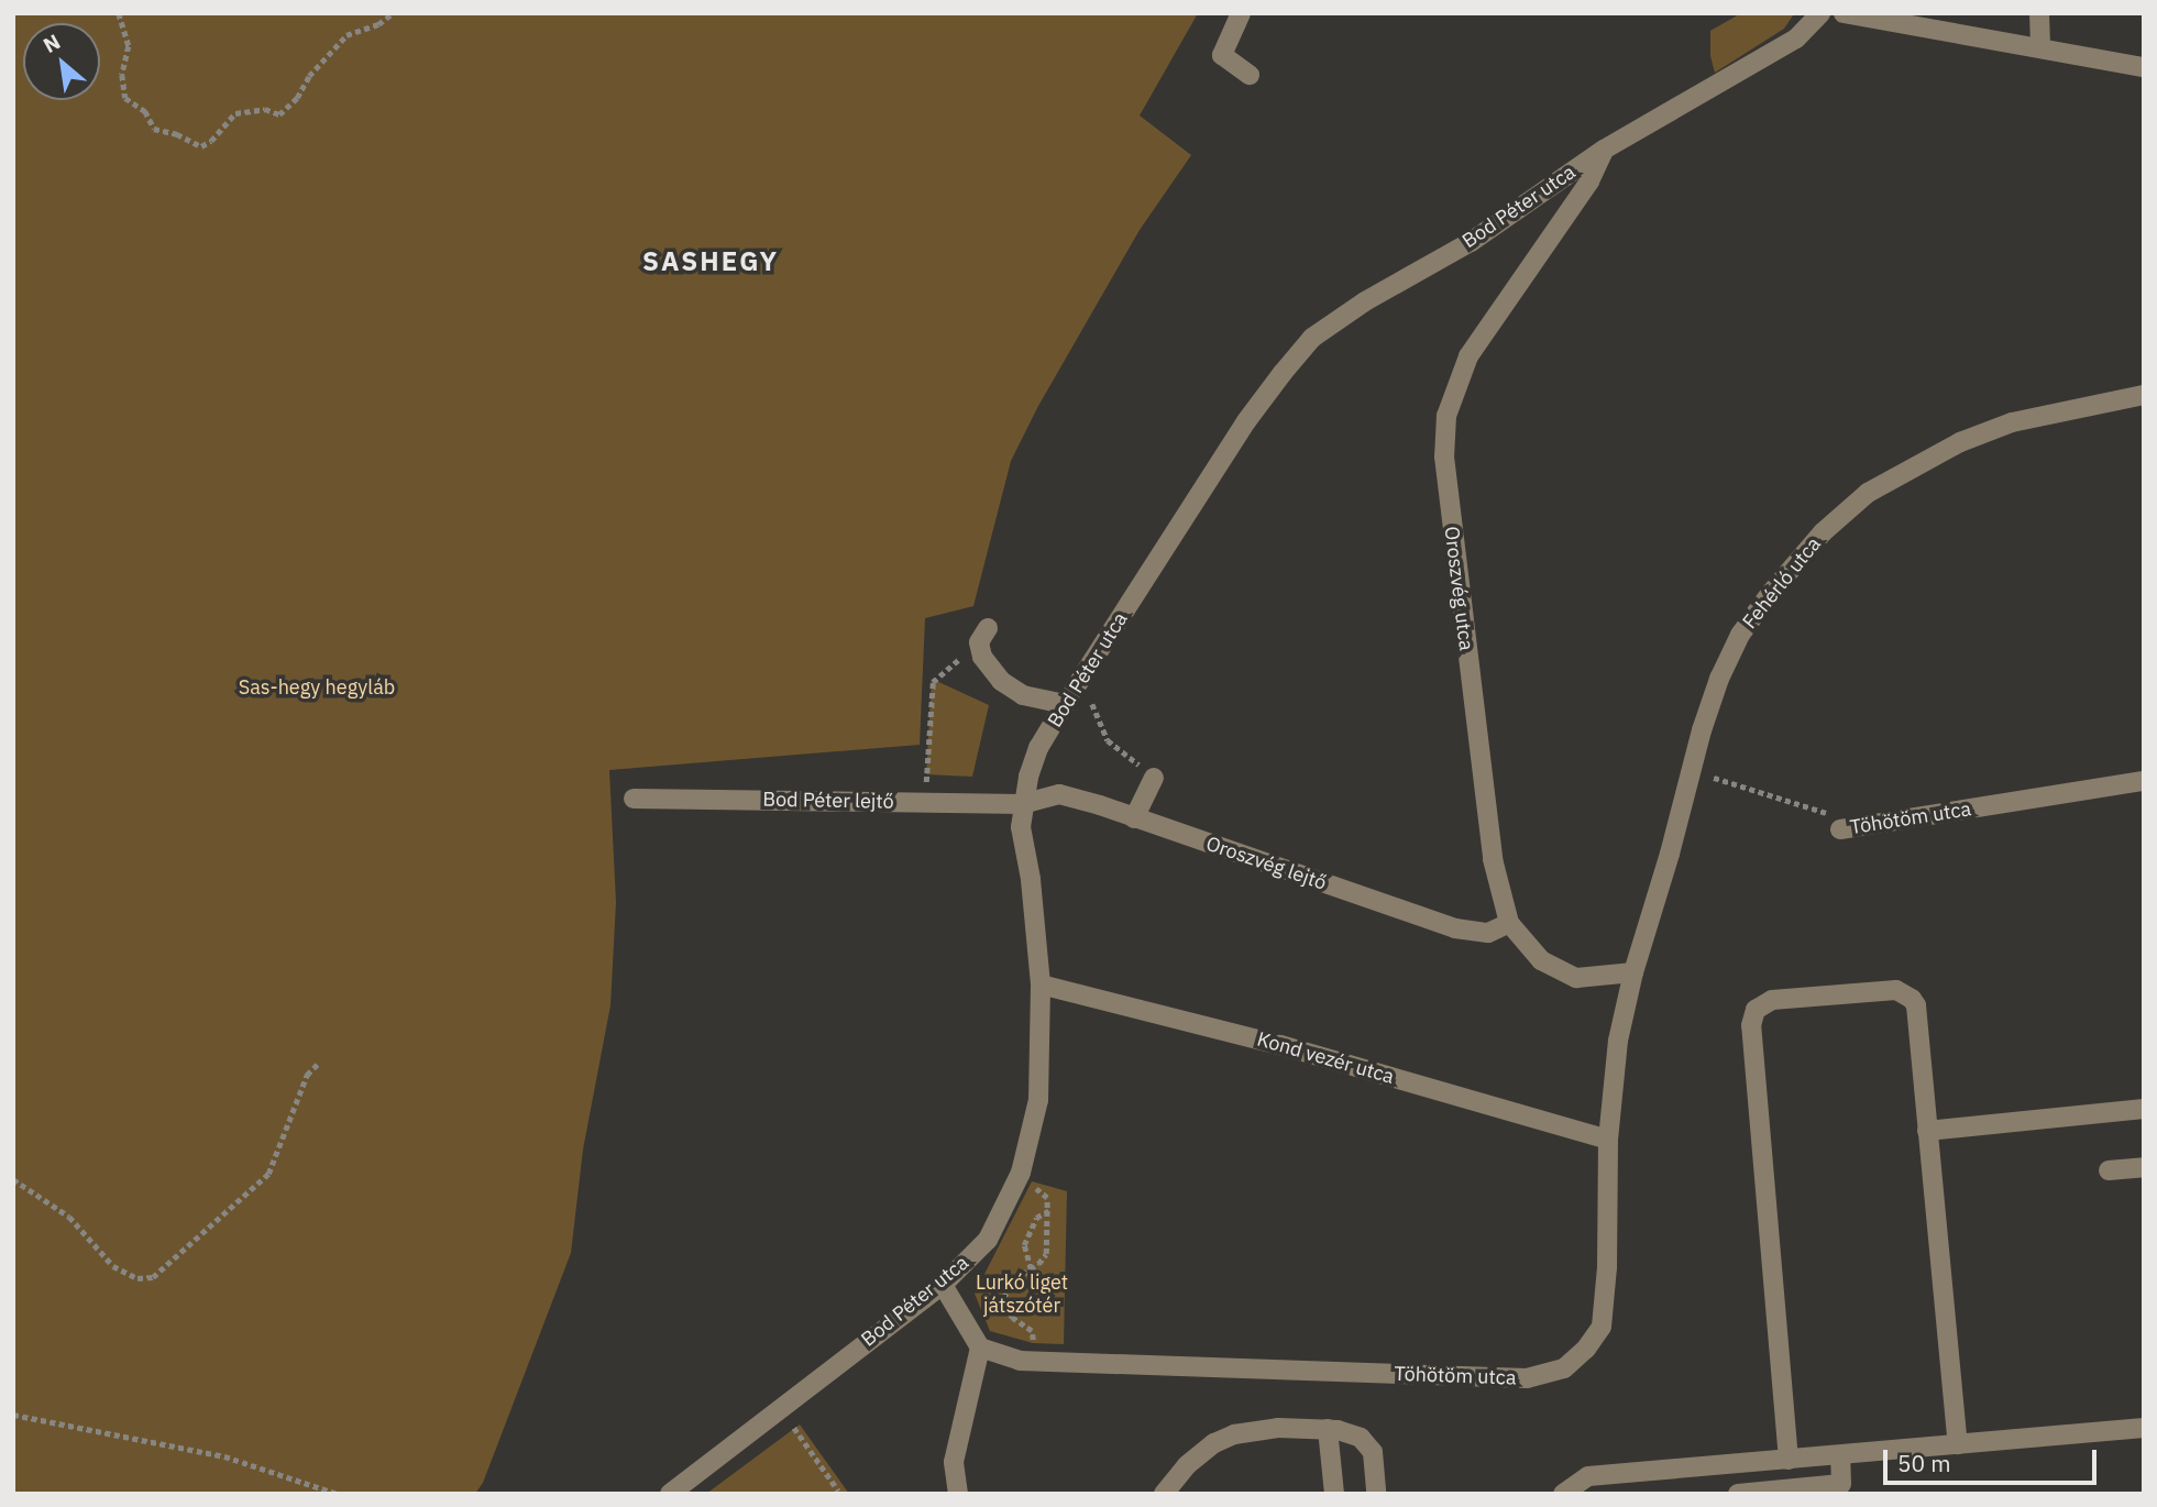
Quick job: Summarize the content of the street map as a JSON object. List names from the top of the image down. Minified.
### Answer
{"streets":{"street":["Bod Péter utca","Fehérló utca","Oroszvég utca","Bod Péter lejtő","Töhötöm utca","Oroszvég lejtő","Kond vezér utca"]},"crossings":[["Bod Péter utca","Oroszvég utca"],["Bod Péter utca","Bod Péter lejtő"],["Bod Péter utca","Oroszvég lejtő"],["Bod Péter utca","Kond vezér utca"],["Fehérló utca","Oroszvég utca"],["Fehérló utca","Töhötöm utca"],["Oroszvég utca","Töhötöm utca"],["Oroszvég utca","Oroszvég lejtő"],["Bod Péter lejtő","Oroszvég lejtő"],["Töhötöm utca","Kond vezér utca"]],"districts":["SASHEGY"],"parks":["Sas-hegy hegyláb","Lurkó liget játszótér"],"scale_bar":"50 m","north":"top left"}
